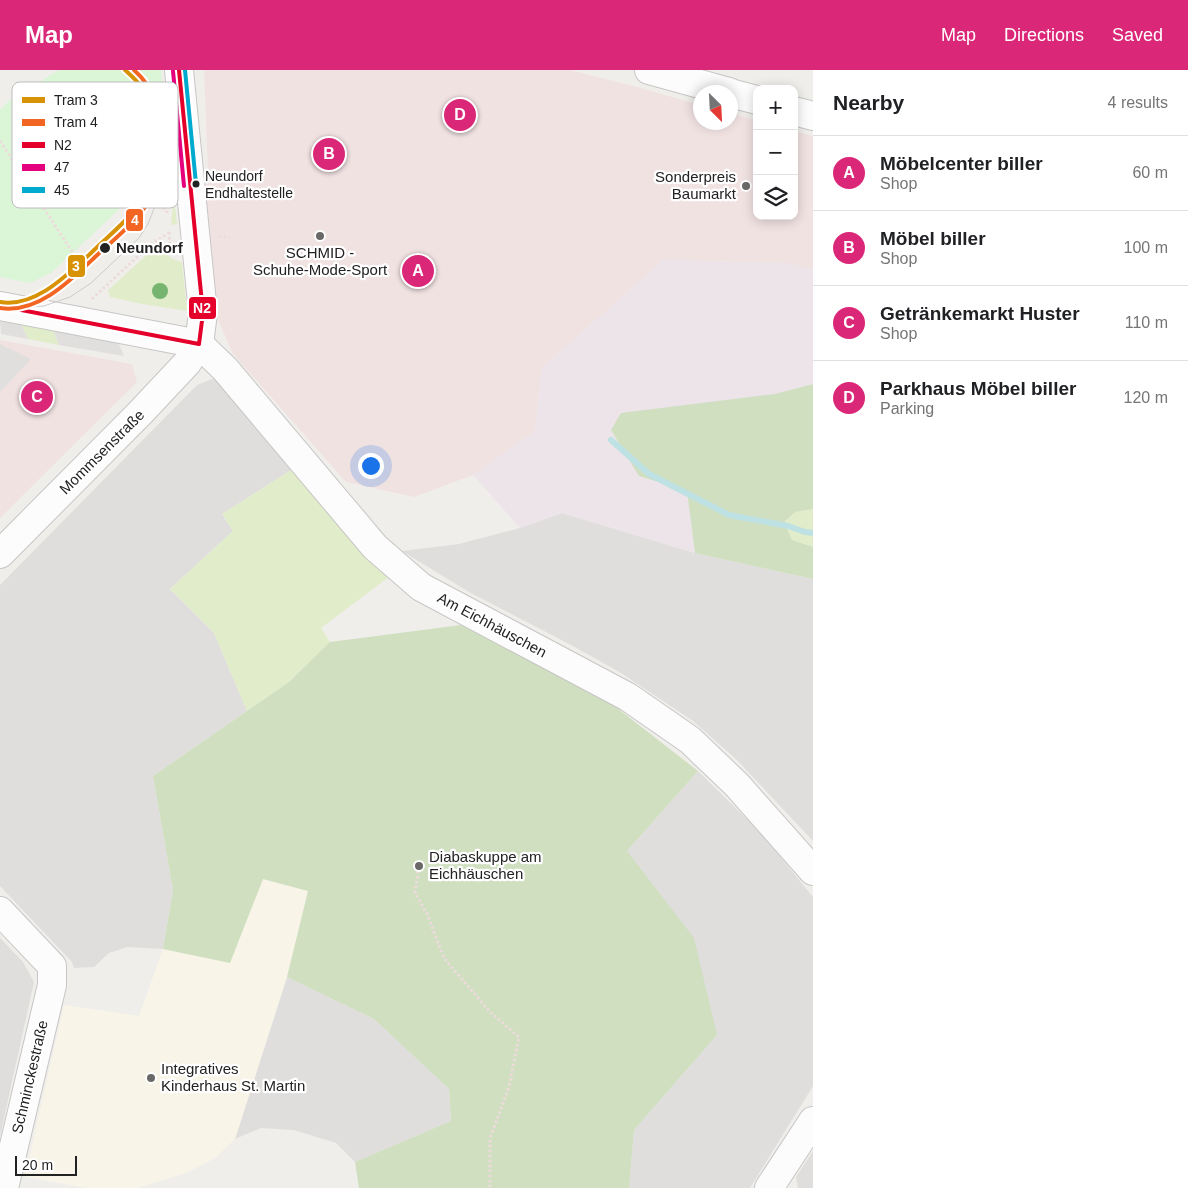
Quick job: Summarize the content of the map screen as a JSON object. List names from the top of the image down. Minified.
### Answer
{"streets":{"street":["Mommsenstraße","Am Eichhäuschen","Schminckestraße"]},"crossings":[["Mommsenstraße","Am Eichhäuschen"]],"places":["Neundorf Endhaltestelle","Sonderpreis Baumarkt","SCHMID - Schuhe-Mode-Sport","Neundorf","Diabaskuppe am Eichhäuschen","Integratives Kinderhaus St. Martin"],"lines":["tram line 3","tram line 4","transit line N2","transit line 45","transit line 47"],"legend":["Tram 3","Tram 4","N2","47","45"],"scale_bar":"20 m","north":"bottom right","page":{"header":"Map","nav":["Map","Directions","Saved"],"heading":["Nearby","4 results"],"map_buttons":["+","−"],"pins":["D","B","A","C"],"list":[{"mark":"A","name":"Möbelcenter biller","note":"Shop","value":"60 m"},{"mark":"B","name":"Möbel biller","note":"Shop","value":"100 m"},{"mark":"C","name":"Getränkemarkt Huster","note":"Shop","value":"110 m"},{"mark":"D","name":"Parkhaus Möbel biller","note":"Parking","value":"120 m"}],"scale":"20 m"}}
